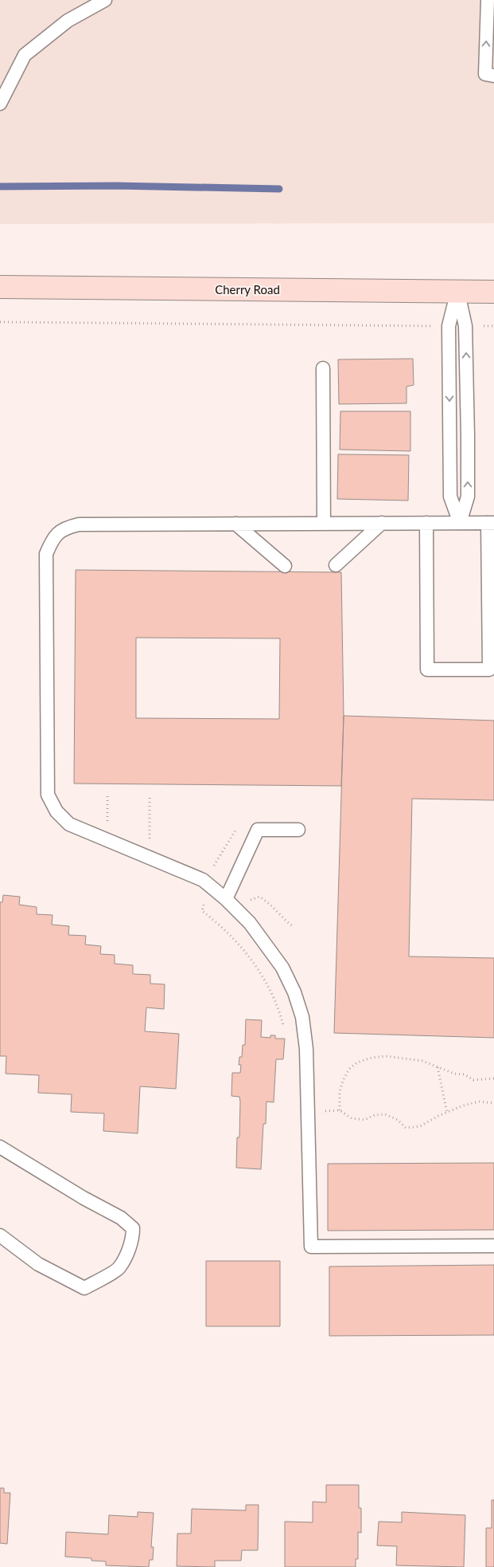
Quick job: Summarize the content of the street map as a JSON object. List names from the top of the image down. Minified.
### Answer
{"streets":{"main road":["Cherry Road"]}}
